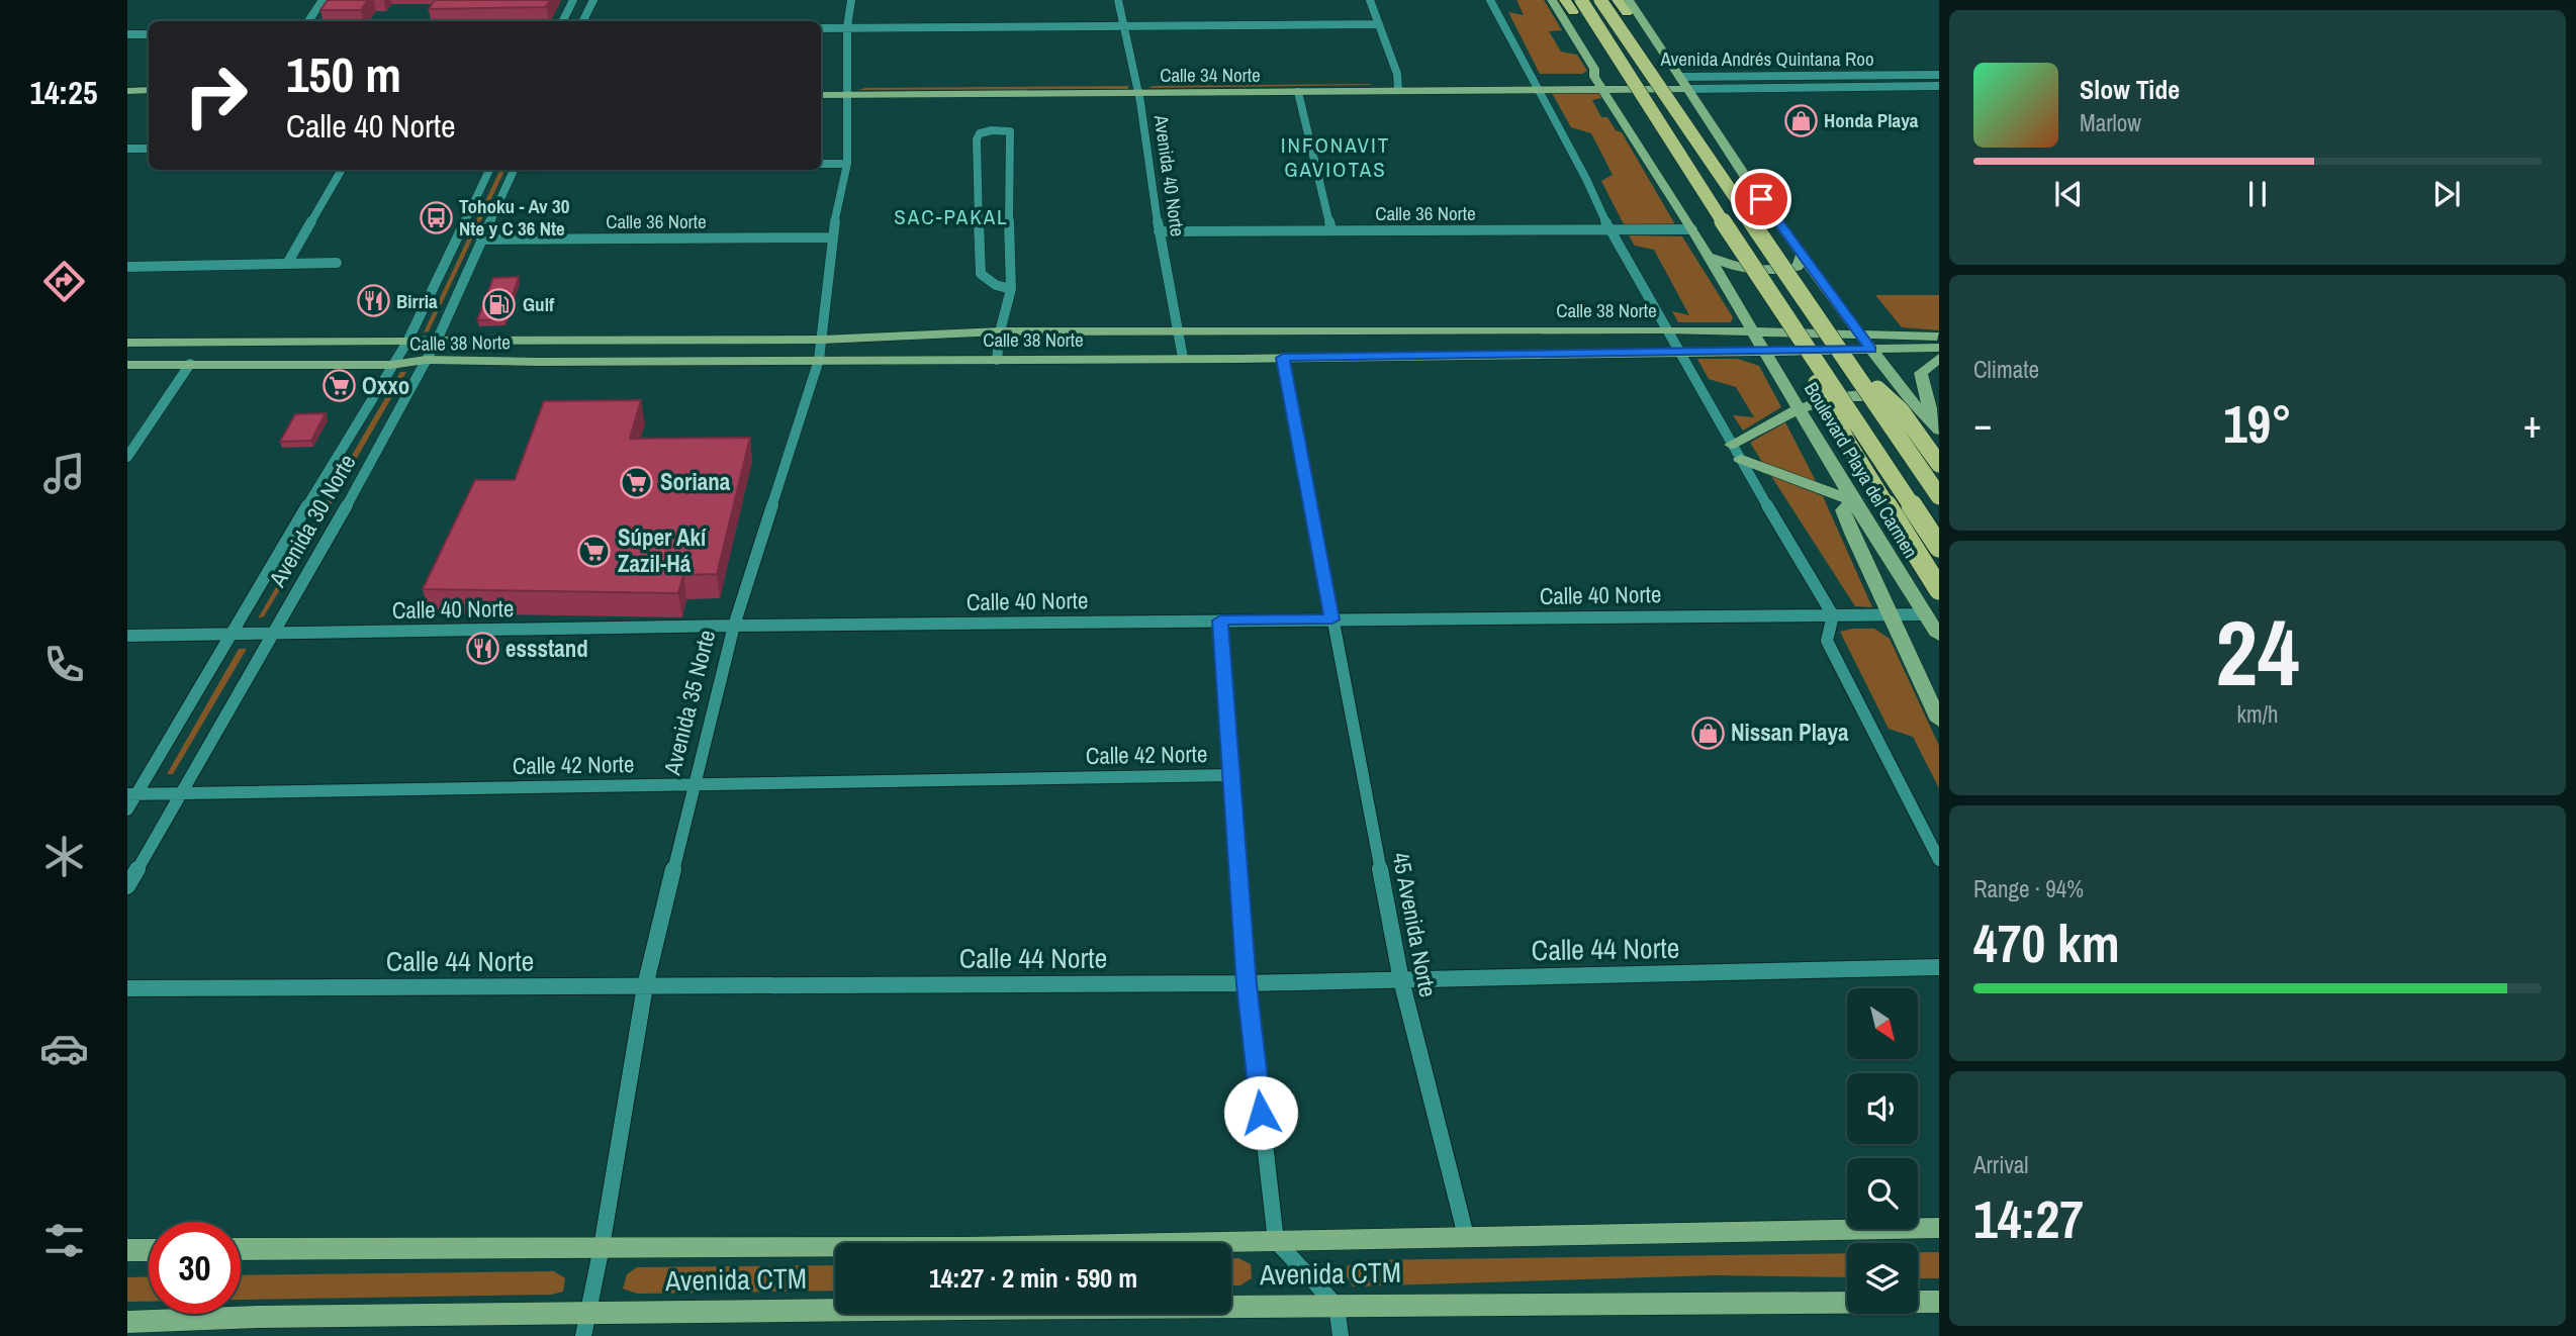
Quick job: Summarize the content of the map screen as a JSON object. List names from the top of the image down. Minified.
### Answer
{"streets":{"main road":["Avenida Andrés Quintana Roo","Calle 34 Norte","Calle 38 Norte","Boulevard Playa del Carmen","Avenida CTM"],"street":["Avenida 40 Norte","Calle 36 Norte","Avenida 30 Norte","Calle 40 Norte","Avenida 35 Norte","Calle 42 Norte","45 Avenida Norte","Calle 44 Norte"]},"crossings":[["Avenida Andrés Quintana Roo","Calle 34 Norte"],["Avenida Andrés Quintana Roo","Boulevard Playa del Carmen"],["Calle 34 Norte","Avenida 40 Norte"],["Calle 34 Norte","Boulevard Playa del Carmen"],["Calle 34 Norte","Avenida 35 Norte"],["Avenida 40 Norte","Calle 36 Norte"],["Avenida 40 Norte","Calle 38 Norte"],["Calle 36 Norte","Boulevard Playa del Carmen"],["Calle 36 Norte","Avenida 30 Norte"],["Calle 36 Norte","Avenida 35 Norte"],["Calle 38 Norte","Boulevard Playa del Carmen"],["Calle 38 Norte","Avenida 30 Norte"],["Calle 38 Norte","Avenida 35 Norte"],["Boulevard Playa del Carmen","Calle 40 Norte"],["Avenida 30 Norte","Calle 40 Norte"],["Avenida 30 Norte","Calle 42 Norte"],["Calle 40 Norte","Avenida 35 Norte"],["Calle 40 Norte","45 Avenida Norte"],["Avenida 35 Norte","Calle 42 Norte"],["Avenida 35 Norte","Calle 44 Norte"],["Avenida 35 Norte","Avenida CTM"],["45 Avenida Norte","Calle 44 Norte"],["45 Avenida Norte","Avenida CTM"]],"districts":["INFONAVIT GAVIOTAS","SAC-PAKAL"],"places":{"shop":["Honda Playa","Nissan Playa"],"bus stop":["Tohoku - Av 30 Nte y C 36 Nte"],"restaurant":["Birria","essstand"],"fuel station":["Gulf"],"supermarket":["Oxxo","Soriana","Súper Akí Zazil-Há"]},"north":"bottom right","page":{"tabs":"14:25","turn":["150 m","Calle 40 Norte"],"song":["Slow Tide","Marlow"],"tile":["Climate",["24","km/h"],["Range · 94%","470 km"],["Arrival","14:27"]],"heat":["−","19°","+"],"limit":"30","trip":"14:27 · 2 min · 590 m"}}
